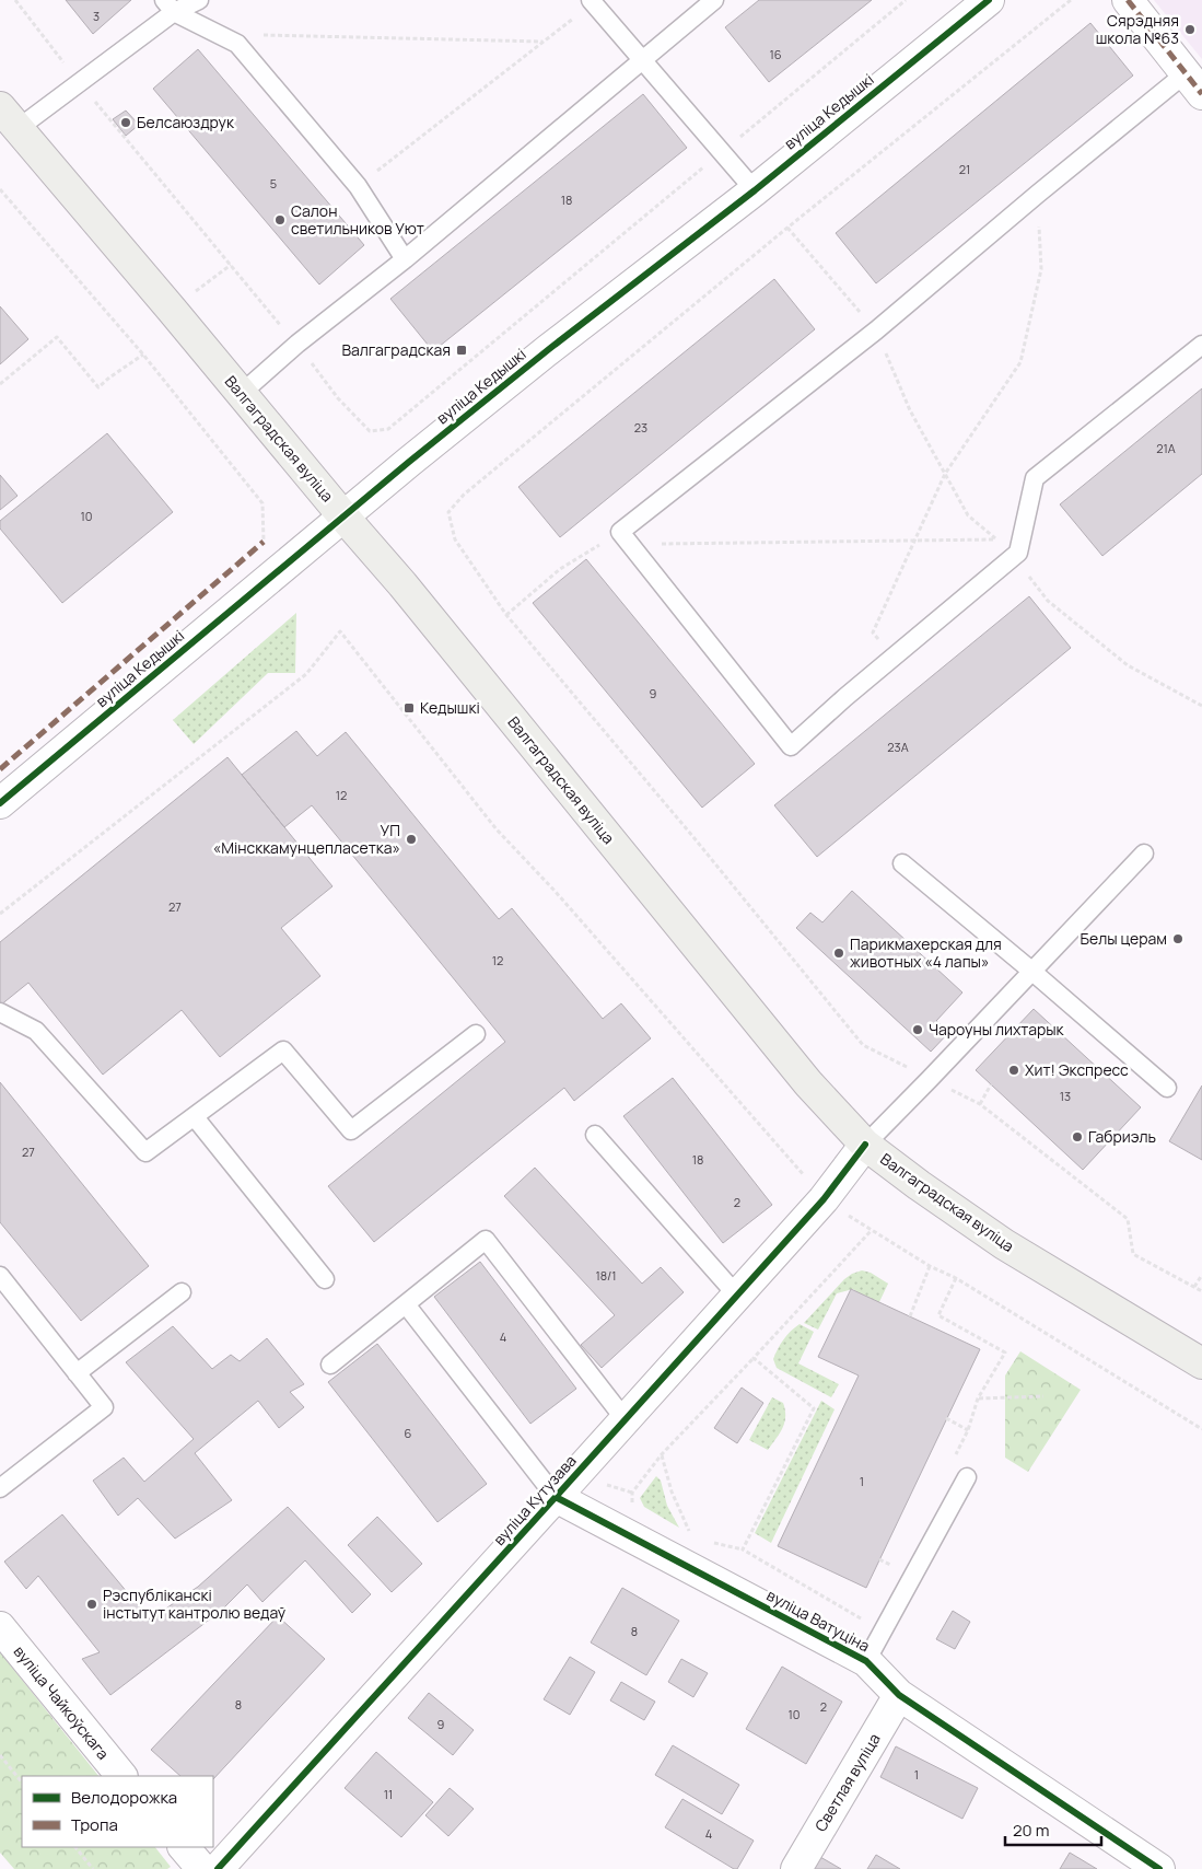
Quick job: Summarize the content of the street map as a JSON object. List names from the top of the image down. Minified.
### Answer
{"streets":{"main road":["Валгаградская вуліца"],"street":["вуліца Кедышкі","вуліца Кутузава","вуліца Ватуціна","вуліца Чайкоўскага","Светлая вуліца"]},"crossings":[["вуліца Кедышкі","Валгаградская вуліца"],["Валгаградская вуліца","вуліца Кутузава"],["вуліца Кутузава","вуліца Ватуціна"],["вуліца Ватуціна","Светлая вуліца"]],"places":{"other":["Сярэдняя школа №63","Белсаюздрук","Салон светильников Уют","УП «Мінсккамунцепласетка»","Белы церам","Парикмахерская для животных «4 лапы»","Чароуны лихтарык","Хит! Экспресс","Габриэль","Рэспубліканскі інстытут кантролю ведаў"],"transit":["Валгаградская","Кедышкі"]},"house_numbers":["3","16","21","5","18","23","21А","10","9","23А","12","27","12","13","27","18","2","18/1","4","6","1","8","8","2","10","9","1","11","4"],"legend":["Велодорожка","Тропа"],"scale_bar":"20 m"}
